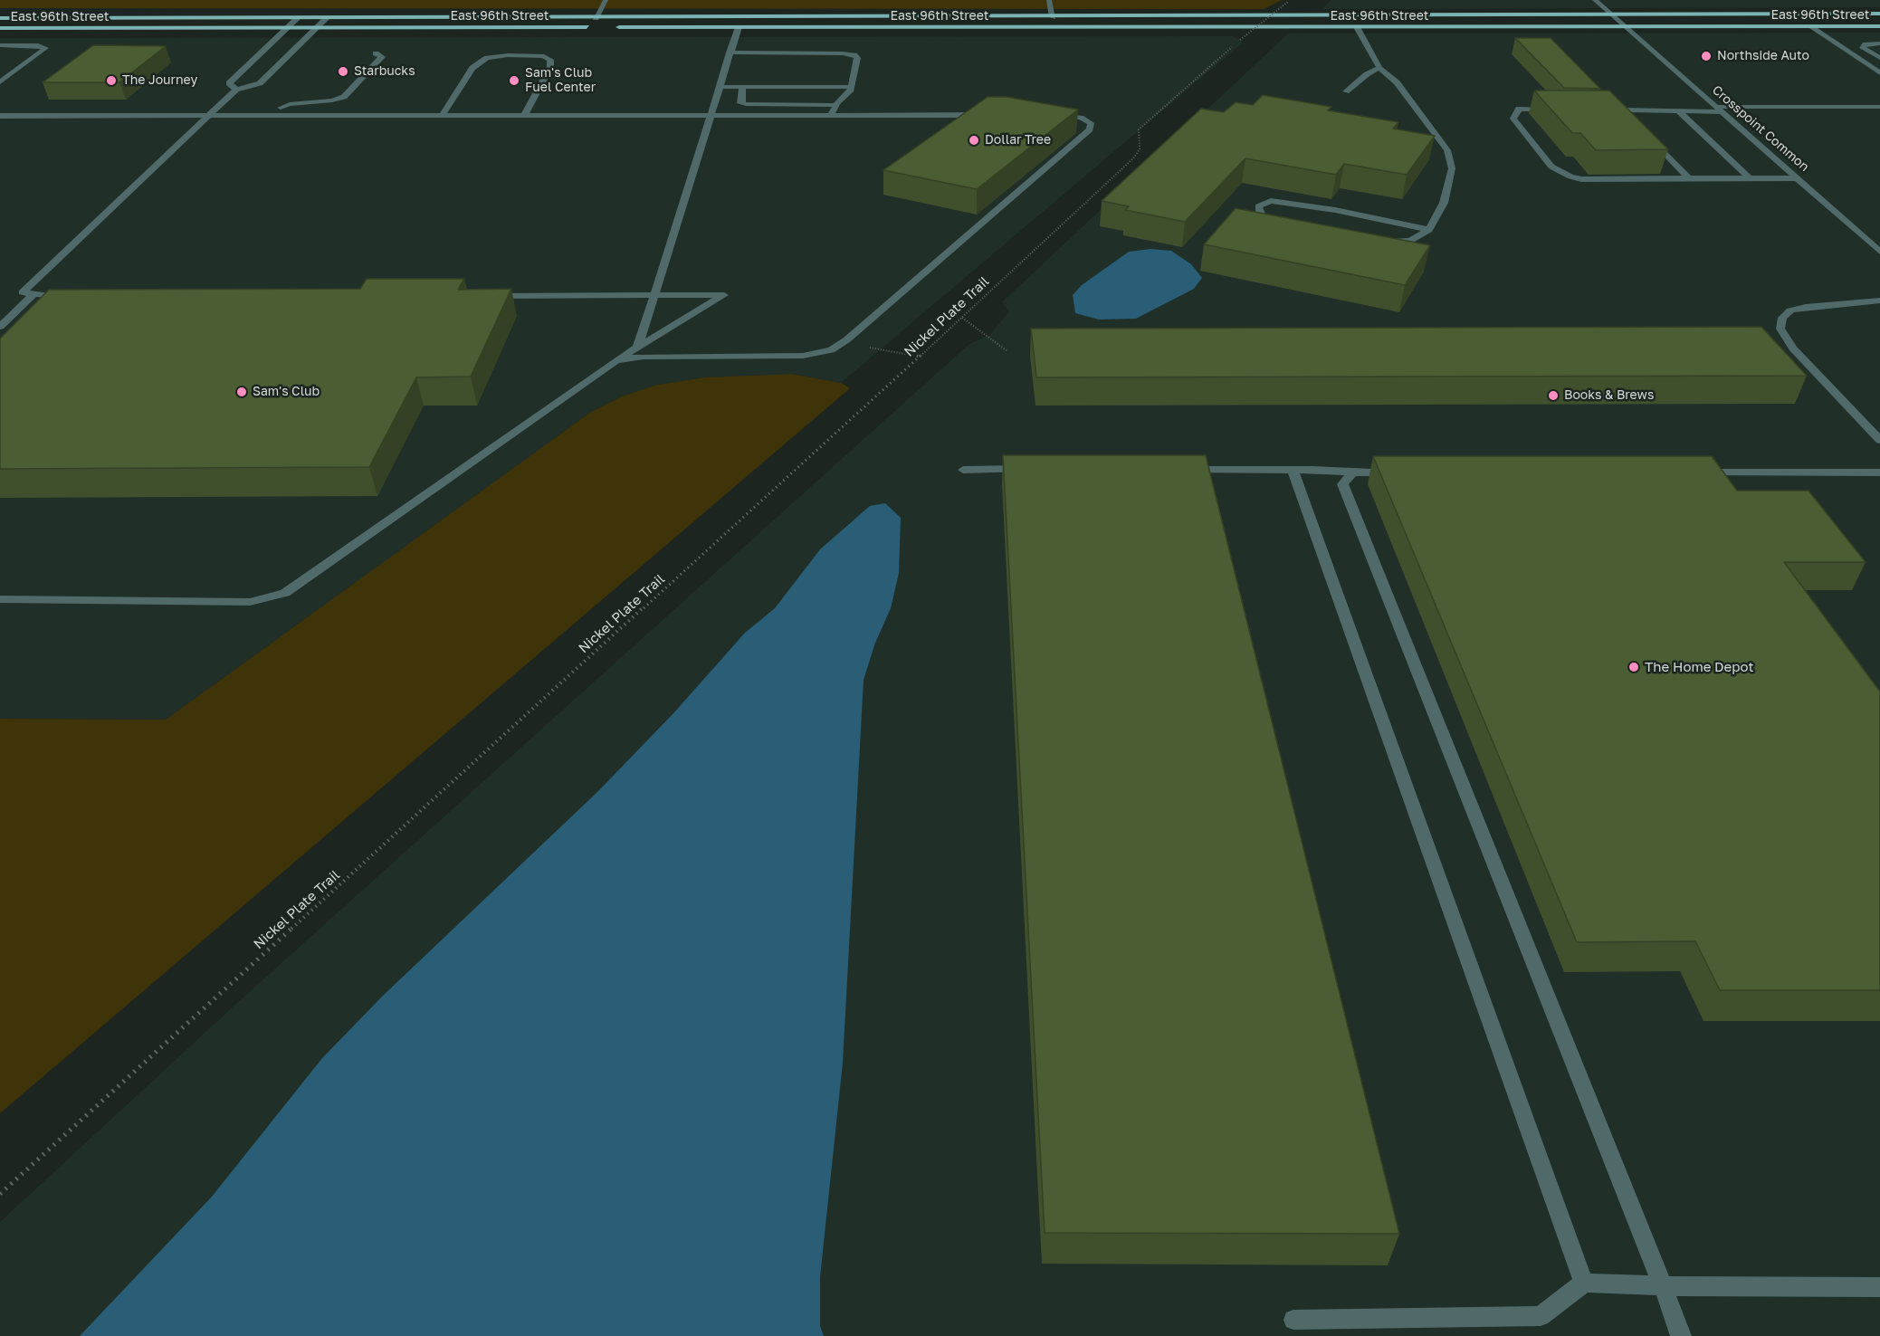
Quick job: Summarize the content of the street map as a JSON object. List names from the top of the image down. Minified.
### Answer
{"streets":{"main road":["East 96th Street"],"street":["Crosspoint Common"],"path":["Nickel Plate Trail"]},"crossings":[["East 96th Street","Crosspoint Common"]],"places":["Northside Auto","Starbucks","The Journey","Sam's Club Fuel Center","Dollar Tree","Sam's Club","Books & Brews","The Home Depot"]}
